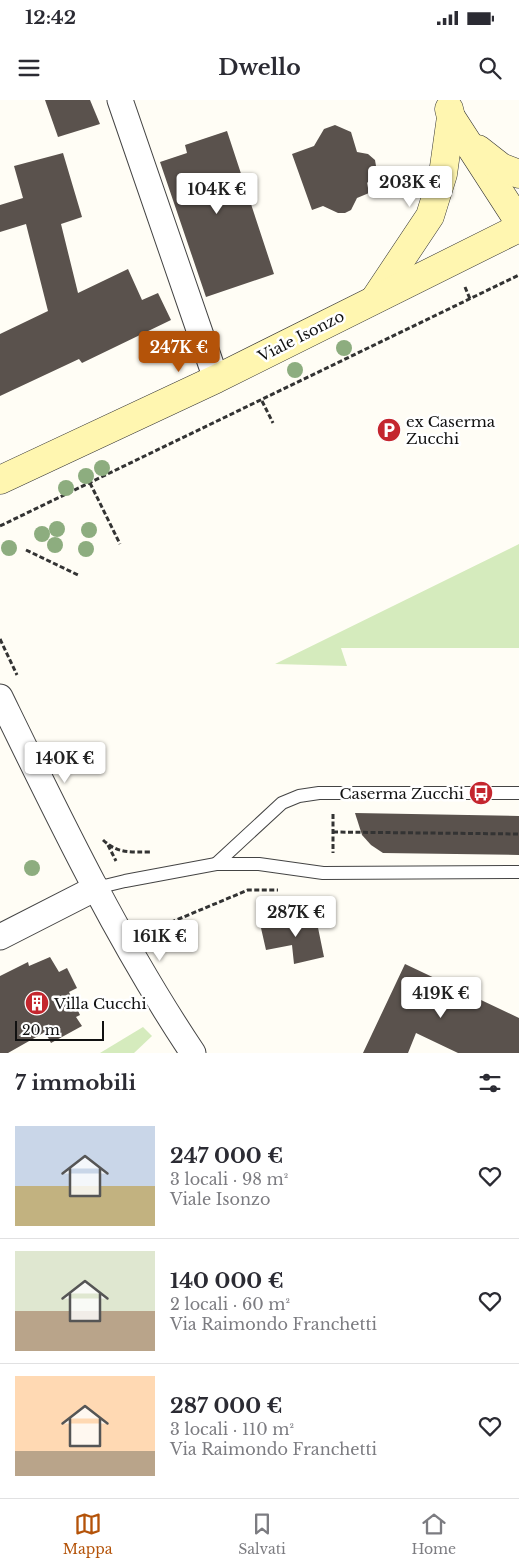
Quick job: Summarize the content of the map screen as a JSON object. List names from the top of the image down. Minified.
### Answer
{"streets":{"main road":["Viale Isonzo"]},"places":{"parking":["ex Caserma Zucchi"],"bus stop":["Caserma Zucchi"],"building":["Villa Cucchi"]},"scale_bar":"20 m","page":{"status":"12:42","header":"Dwello","price":["203K €","104K €","247K €","140K €","287K €","161K €","419K €"],"scale":"20 m","heading":"7 immobili","list":[{"name":"247 000 €","note":"3 locali · 98 m² · Viale Isonzo"},{"name":"140 000 €","note":"2 locali · 60 m² · Via Raimondo Franchetti"},{"name":"287 000 €","note":"3 locali · 110 m² · Via Raimondo Franchetti"}],"tabs":["Mappa","Salvati","Home"]}}
